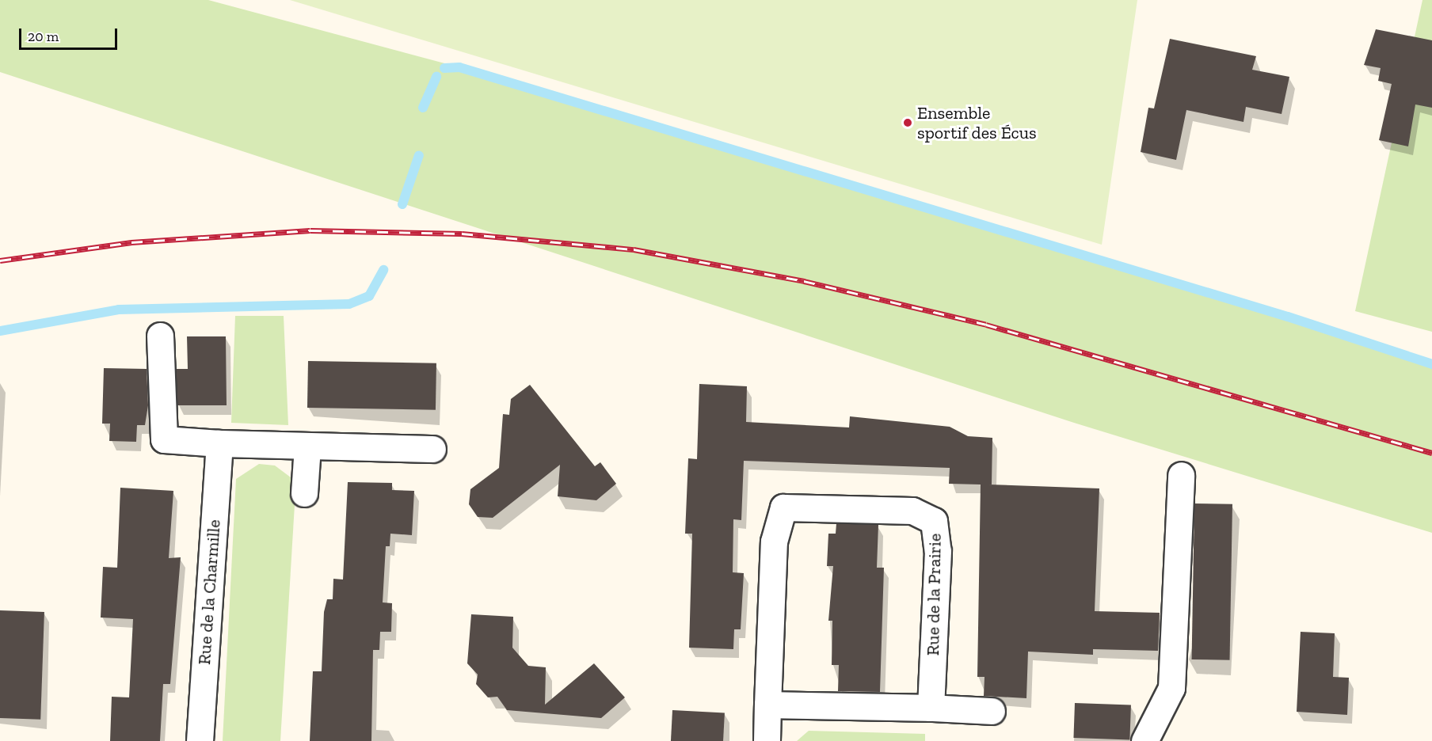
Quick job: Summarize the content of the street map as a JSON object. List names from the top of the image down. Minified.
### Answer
{"streets":{"street":["Rue de la Charmille","Rue de la Prairie"]},"places":["Ensemble sportif des Écus"],"scale_bar":"20 m"}
